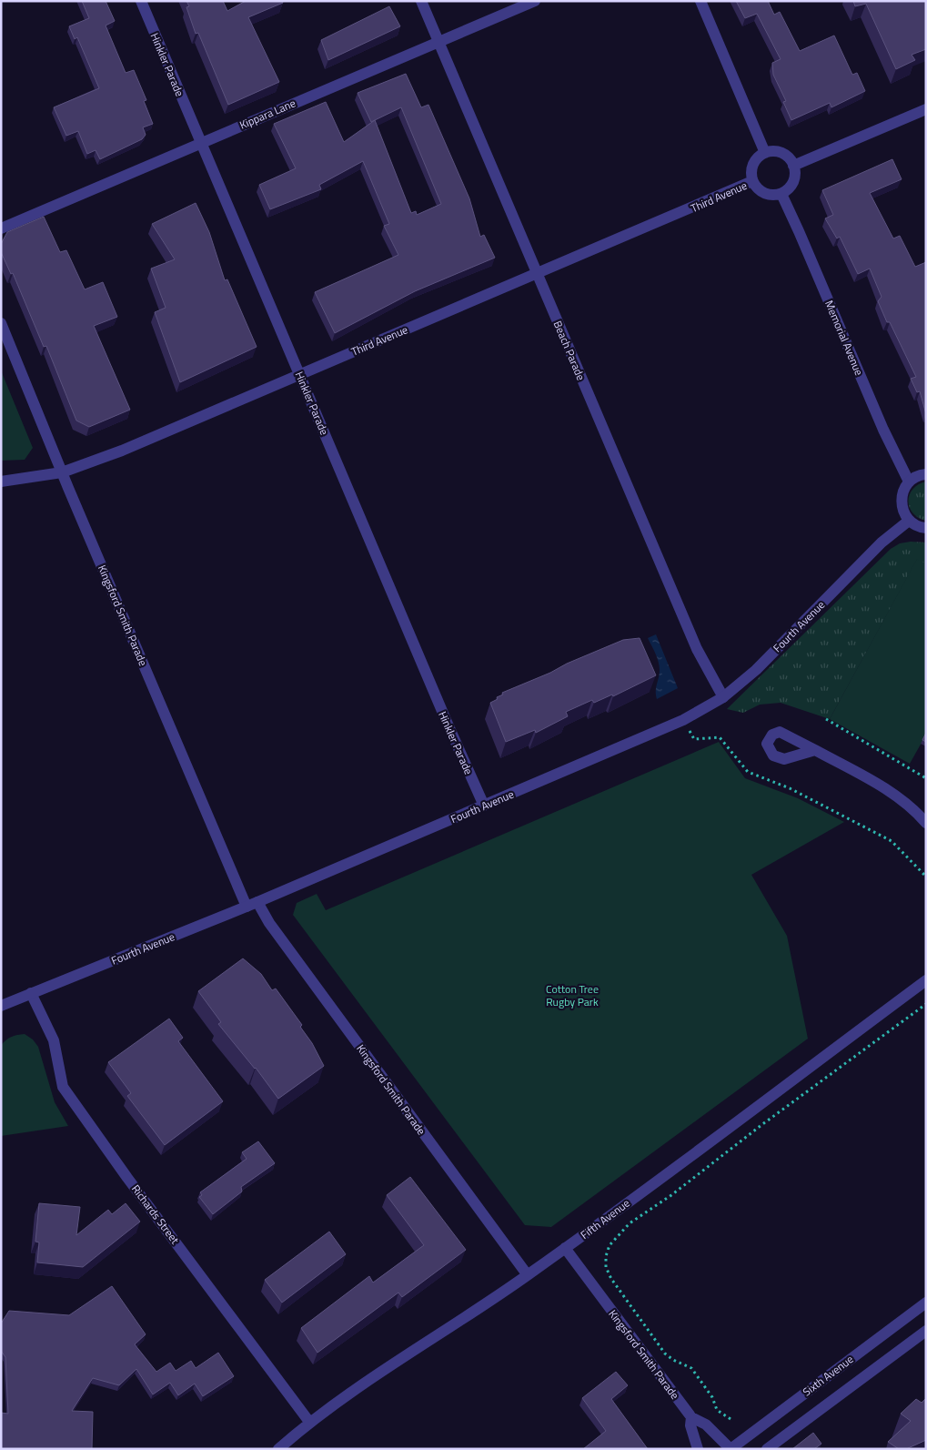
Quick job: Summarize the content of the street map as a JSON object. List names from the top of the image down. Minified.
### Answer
{"streets":{"street":["Hinkler Parade","Kippara Lane","Third Avenue","Memorial Avenue","Beach Parade","Kingsford Smith Parade","Fourth Avenue","Richards Street","Fifth Avenue","Sixth Avenue"]},"crossings":[["Hinkler Parade","Kippara Lane"],["Hinkler Parade","Third Avenue"],["Hinkler Parade","Fourth Avenue"],["Kippara Lane","Beach Parade"],["Third Avenue","Memorial Avenue"],["Third Avenue","Beach Parade"],["Third Avenue","Kingsford Smith Parade"],["Beach Parade","Fourth Avenue"],["Kingsford Smith Parade","Fourth Avenue"],["Kingsford Smith Parade","Fifth Avenue"],["Kingsford Smith Parade","Sixth Avenue"],["Fourth Avenue","Richards Street"],["Richards Street","Fifth Avenue"]],"parks":["Cotton Tree Rugby Park"]}
